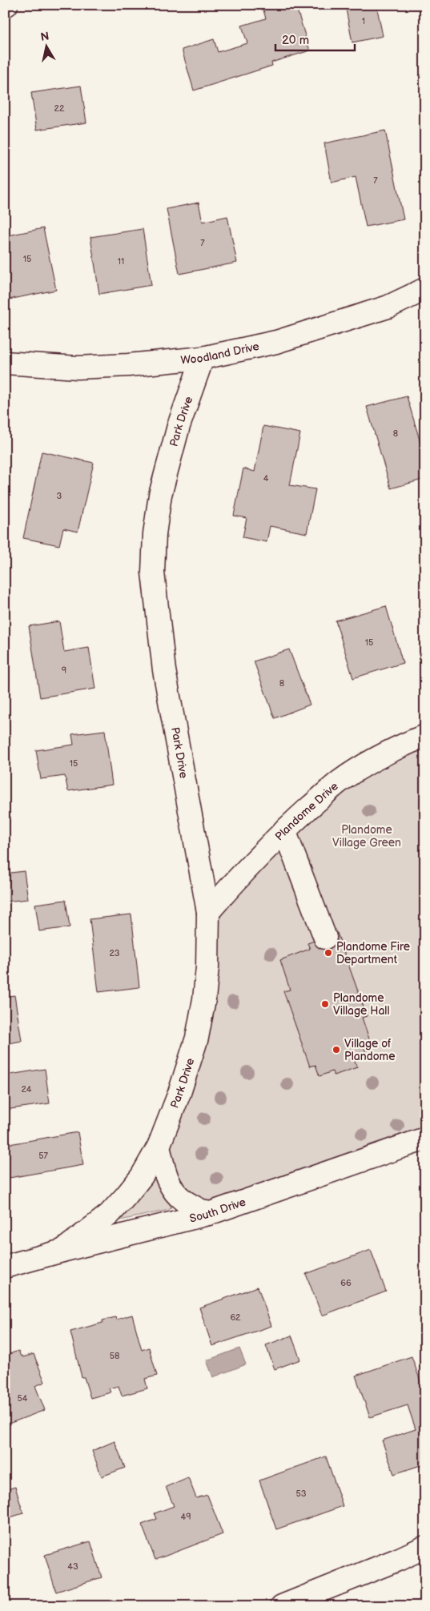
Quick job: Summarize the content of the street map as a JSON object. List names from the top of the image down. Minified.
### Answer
{"streets":{"street":["Woodland Drive","Park Drive","Plandome Drive","South Drive"]},"crossings":[["Woodland Drive","Park Drive"],["Park Drive","Plandome Drive"],["Park Drive","South Drive"]],"parks":["Plandome Village Green"],"places":["Plandome Fire Department","Plandome Village Hall","Village of Plandome"],"house_numbers":["1","22","7","7","15","11","8","4","3","15","9","8","15","23","24","57","66","62","58","54","53","49","43"],"scale_bar":"20 m","north":"top"}
